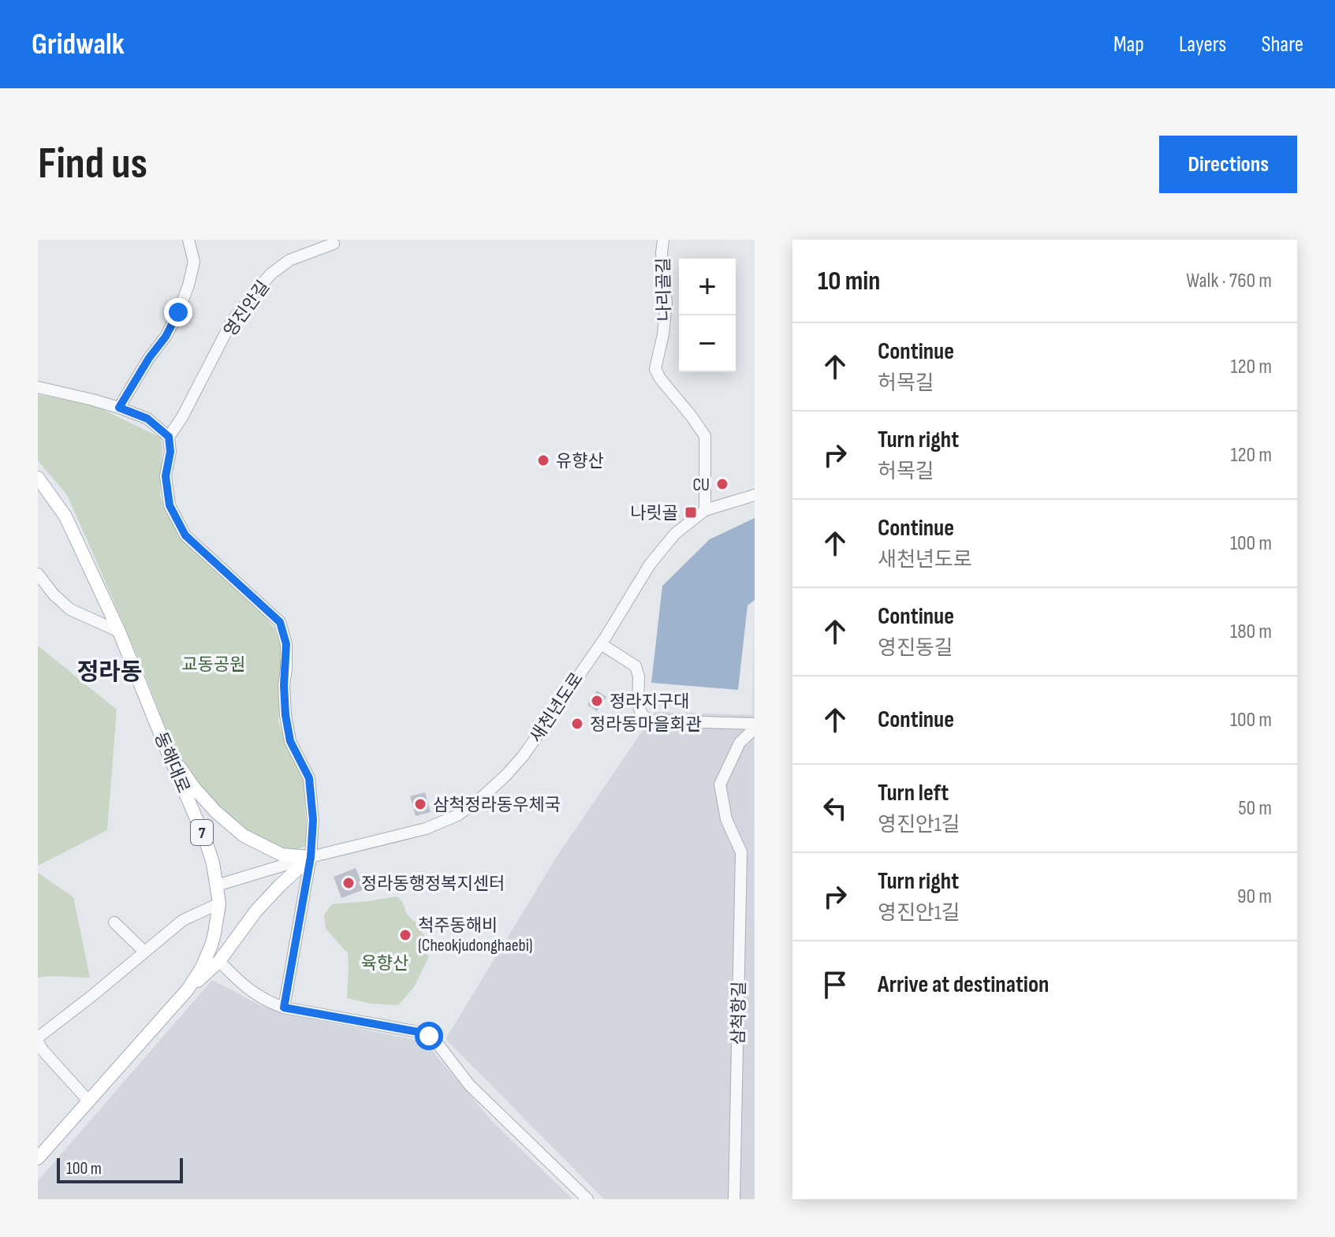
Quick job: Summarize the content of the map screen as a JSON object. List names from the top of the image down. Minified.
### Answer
{"streets":{"main road":["동해대로","7"],"street":["나리골길","영진안길","새천년도로","삼척항길"]},"crossings":[["나리골길","새천년도로"],["새천년도로","동해대로"]],"districts":["정라동"],"parks":["교동공원","육향산"],"places":{"other":["유향산","CU","정라지구대","정라동마을회관","삼척정라동우체국","정라동행정복지센터","척주동해비 (Cheokjudonghaebi)"],"transit":["나릿골"]},"scale_bar":"100 m","page":{"header":"Gridwalk","nav":["Map","Layers","Share"],"buttons":"Directions","title":"Find us","heading":["10 min","Walk · 760 m"],"map_buttons":["+","−"],"list":[["Continue","허목길","120 m"],["Turn right","허목길","120 m"],["Continue","새천년도로","100 m"],["Continue","영진동길","180 m"],["Continue","100 m"],["Turn left","영진안1길","50 m"],["Turn right","영진안1길","90 m"],"Arrive at destination"],"scale":"100 m"}}
